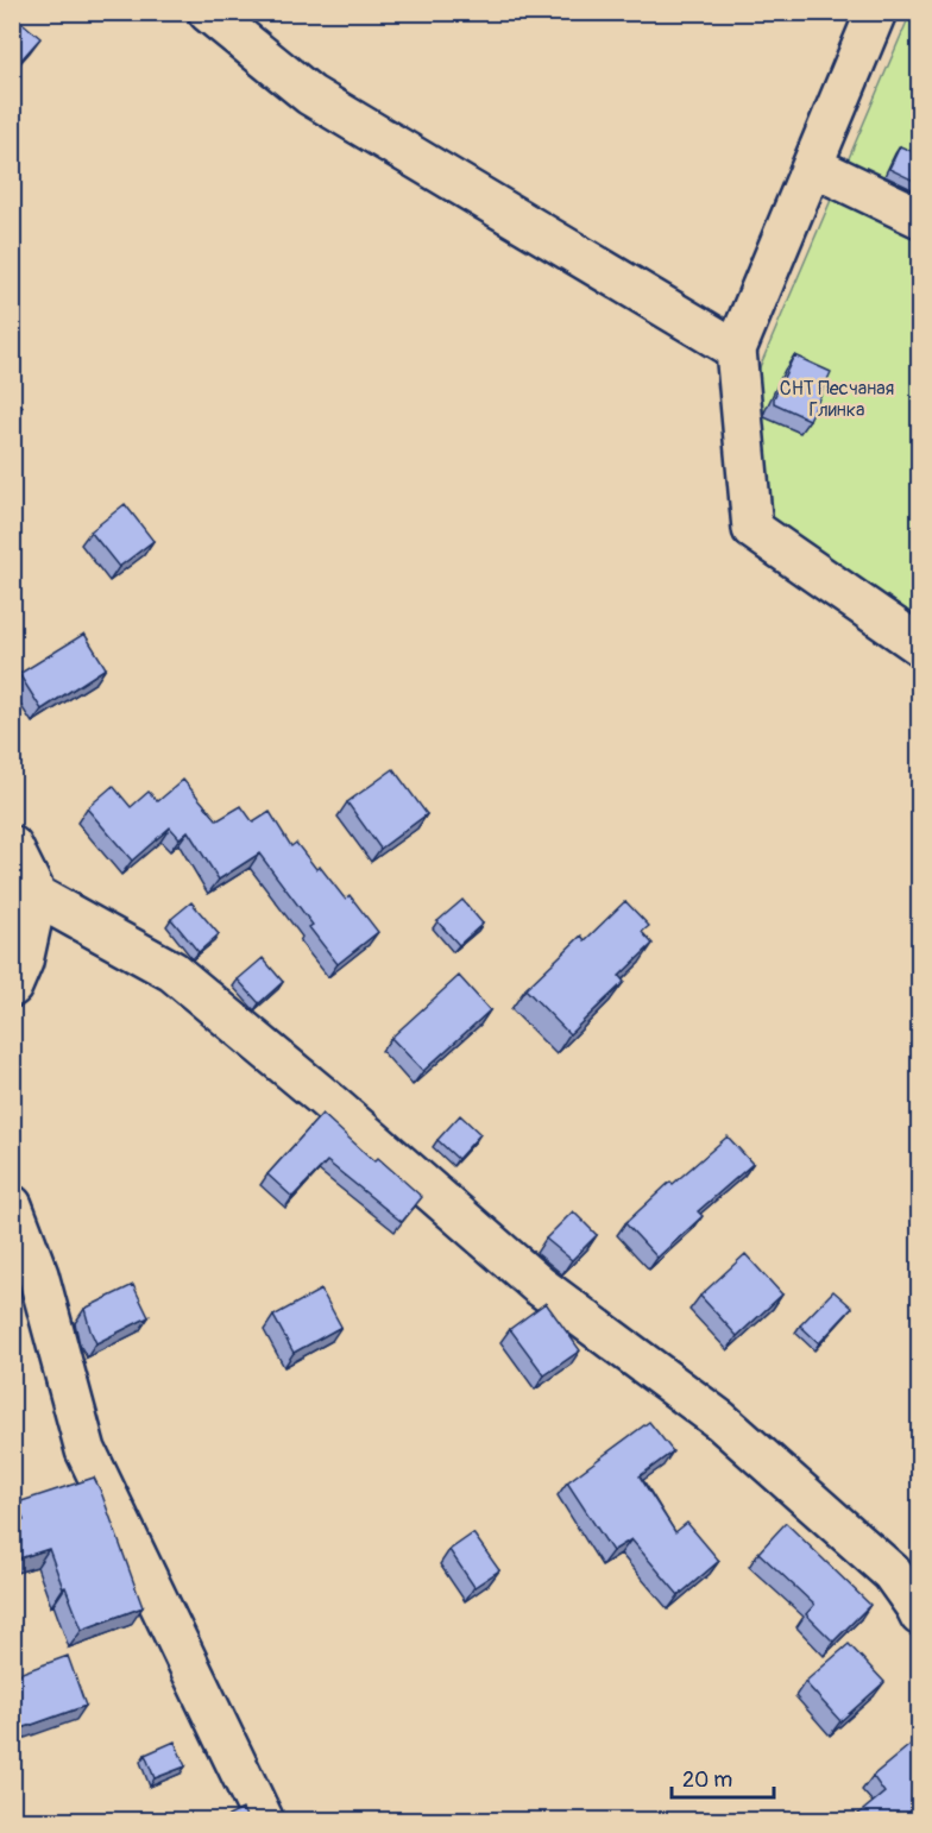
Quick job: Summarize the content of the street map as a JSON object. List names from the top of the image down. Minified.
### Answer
{"parks":["СНТ Песчаная Глинка"],"scale_bar":"20 m"}
